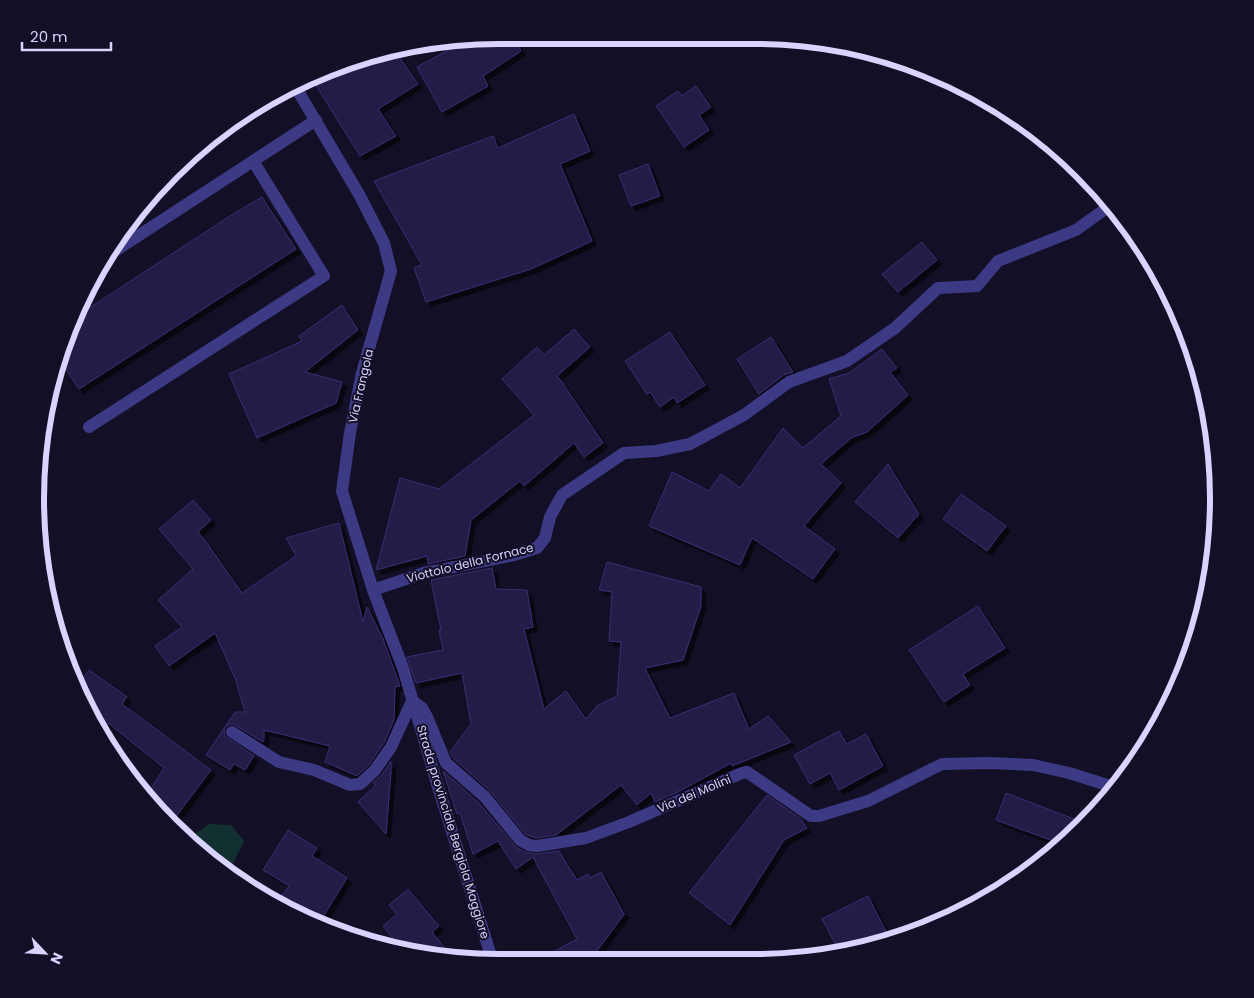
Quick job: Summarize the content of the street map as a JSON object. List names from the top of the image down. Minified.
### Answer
{"streets":{"street":["Via Frangola","Viottolo della Fornace","Via dei Molini","Strada provinciale Bergiola Maggiore"]},"crossings":[["Via Frangola","Viottolo della Fornace"],["Via Frangola","Via dei Molini"],["Via Frangola","Strada provinciale Bergiola Maggiore"],["Via dei Molini","Strada provinciale Bergiola Maggiore"]],"scale_bar":"20 m","north":"bottom right"}
